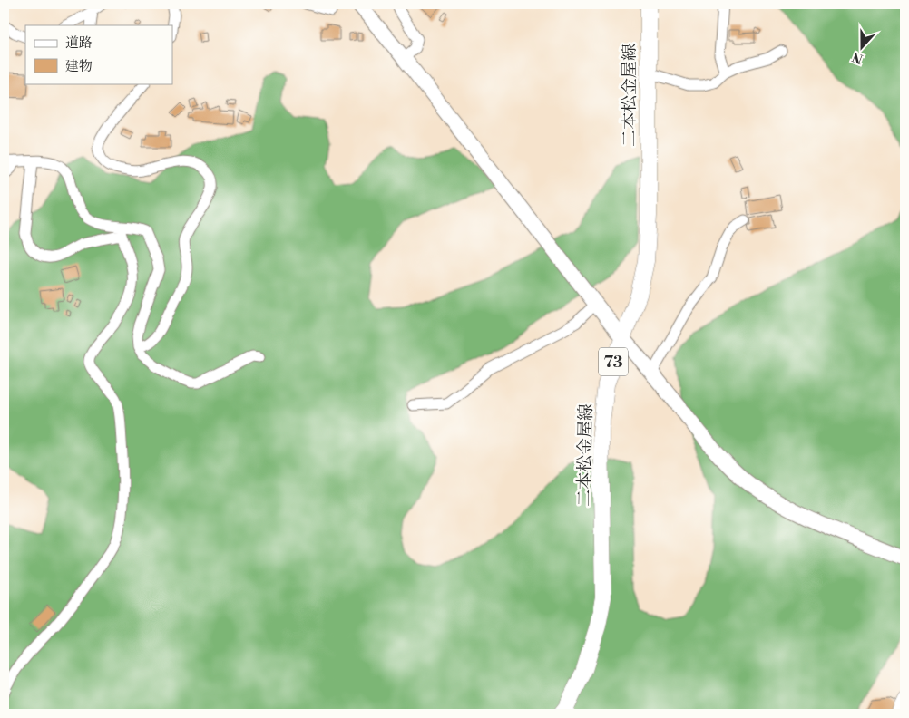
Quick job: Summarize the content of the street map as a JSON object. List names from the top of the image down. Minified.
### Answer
{"streets":{"main road":["二本松金屋線","73"]},"legend":["道路","建物"],"north":"bottom"}
